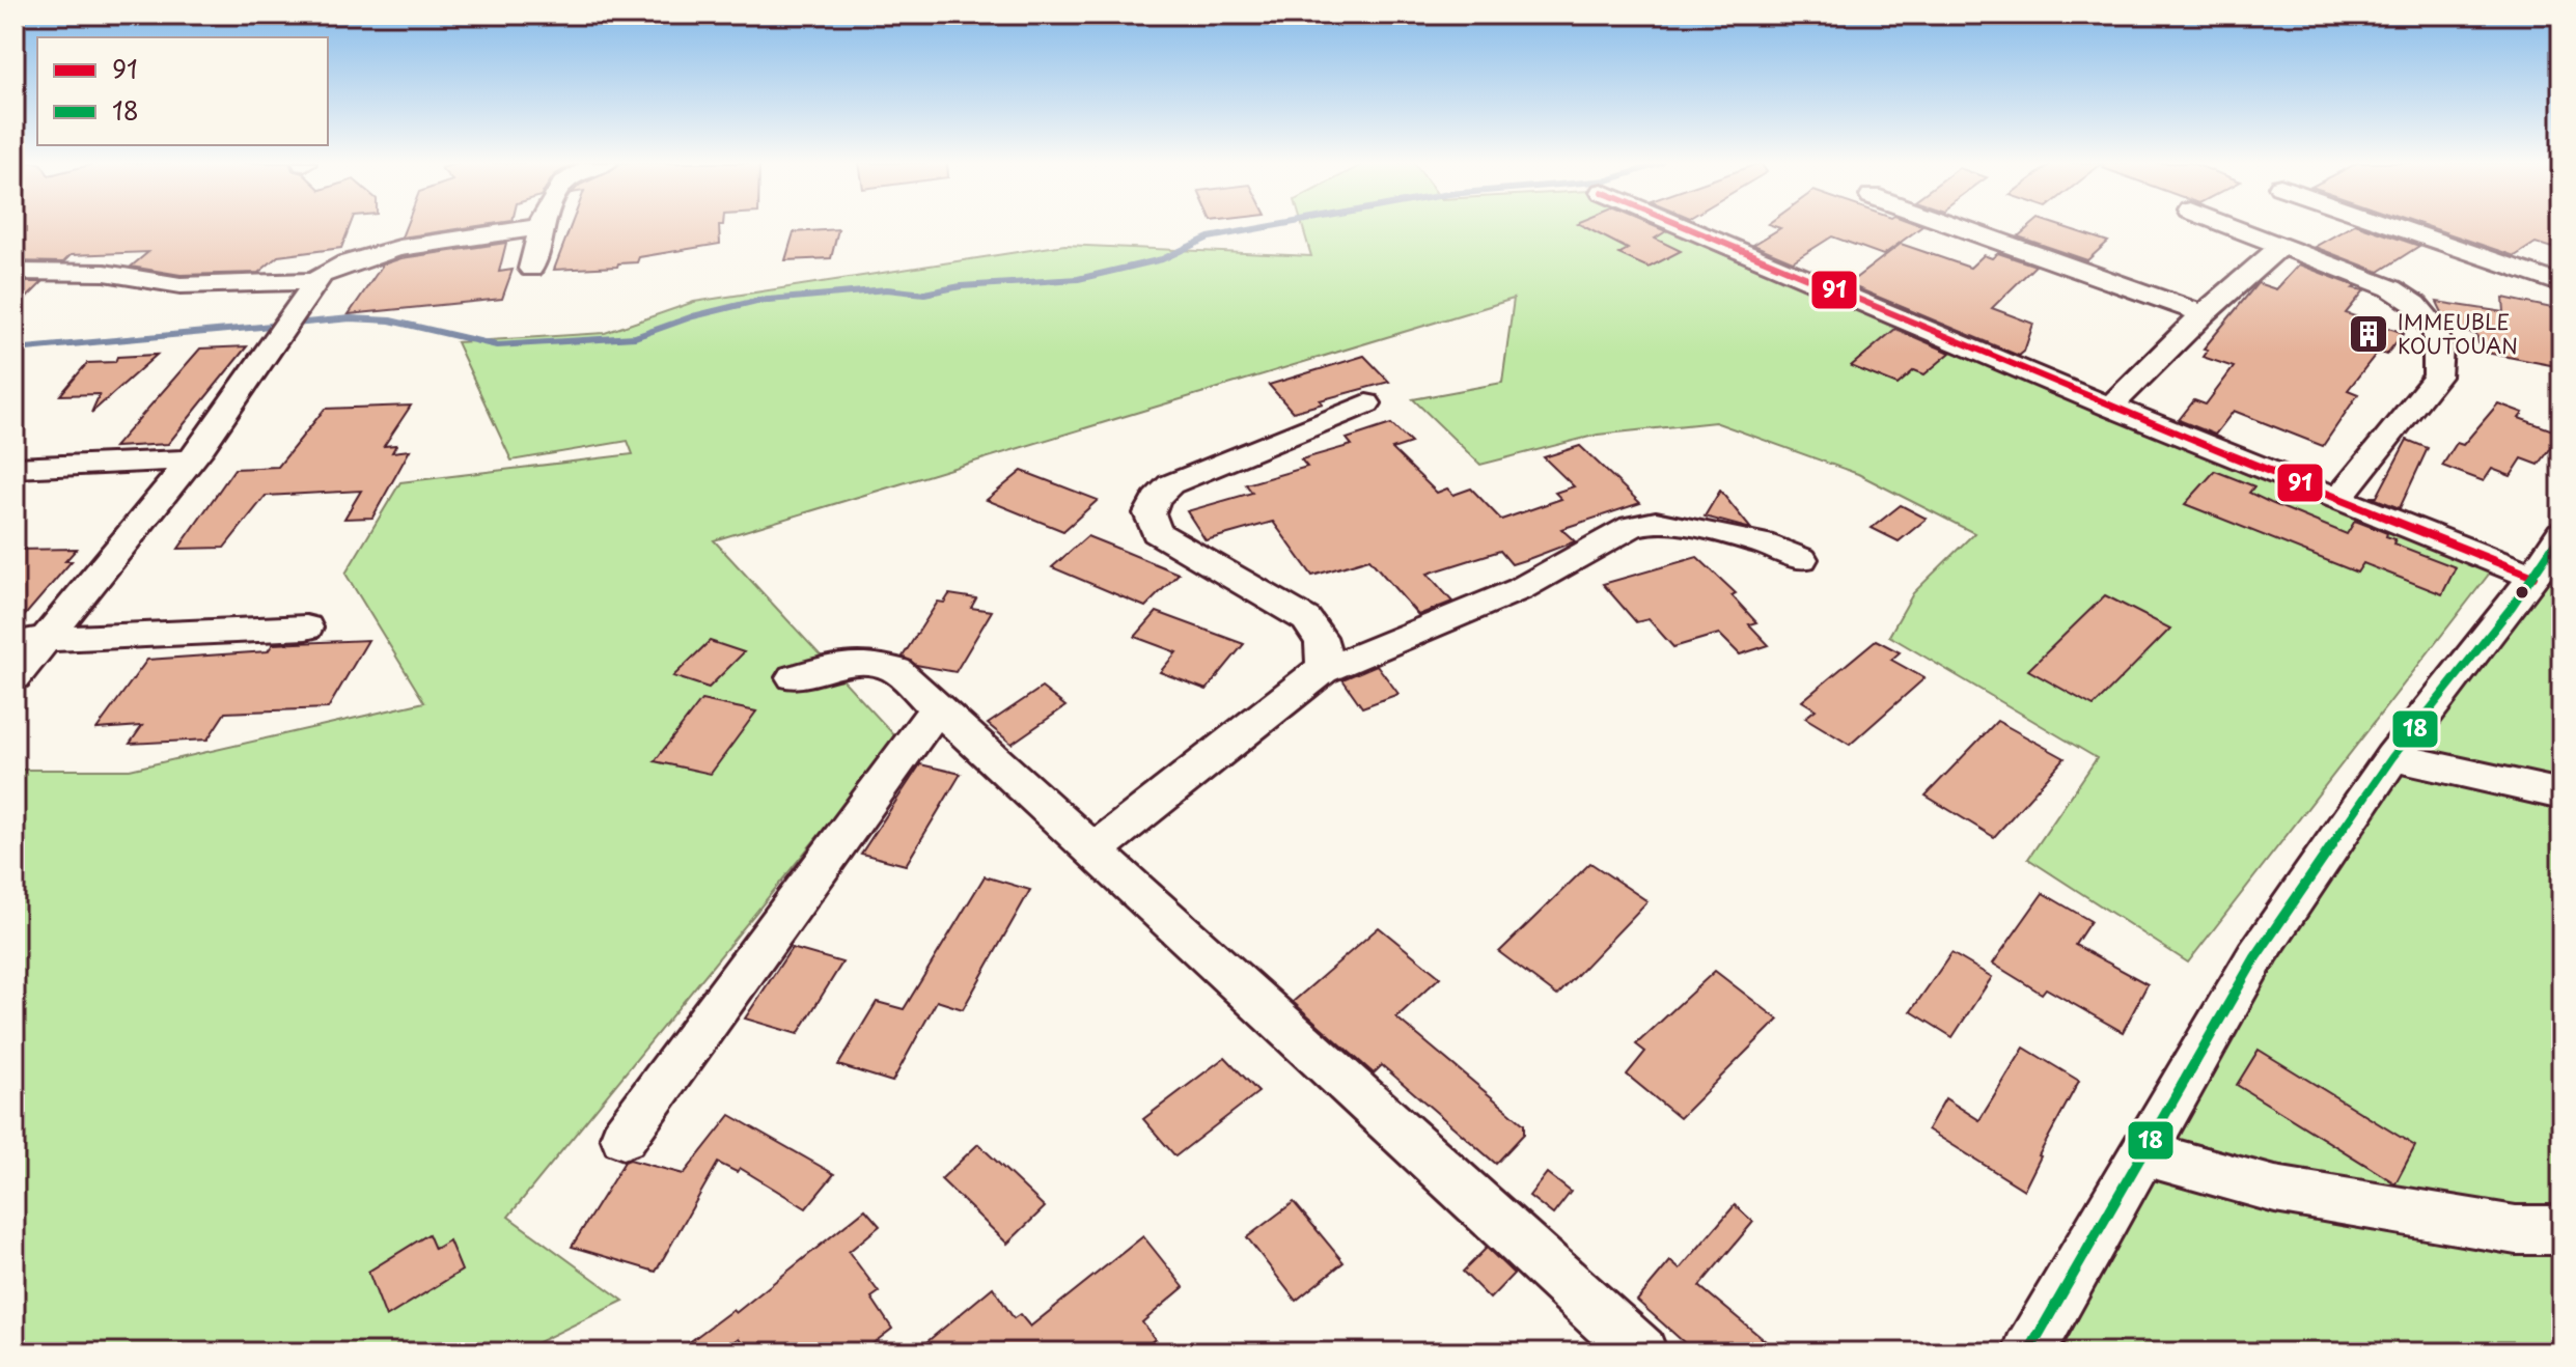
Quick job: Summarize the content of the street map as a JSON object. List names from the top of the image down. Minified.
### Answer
{"places":{"building":["IMMEUBLE KOUTOUAN"]},"lines":["transit line 91","transit line 18"],"legend":["91","18"]}
